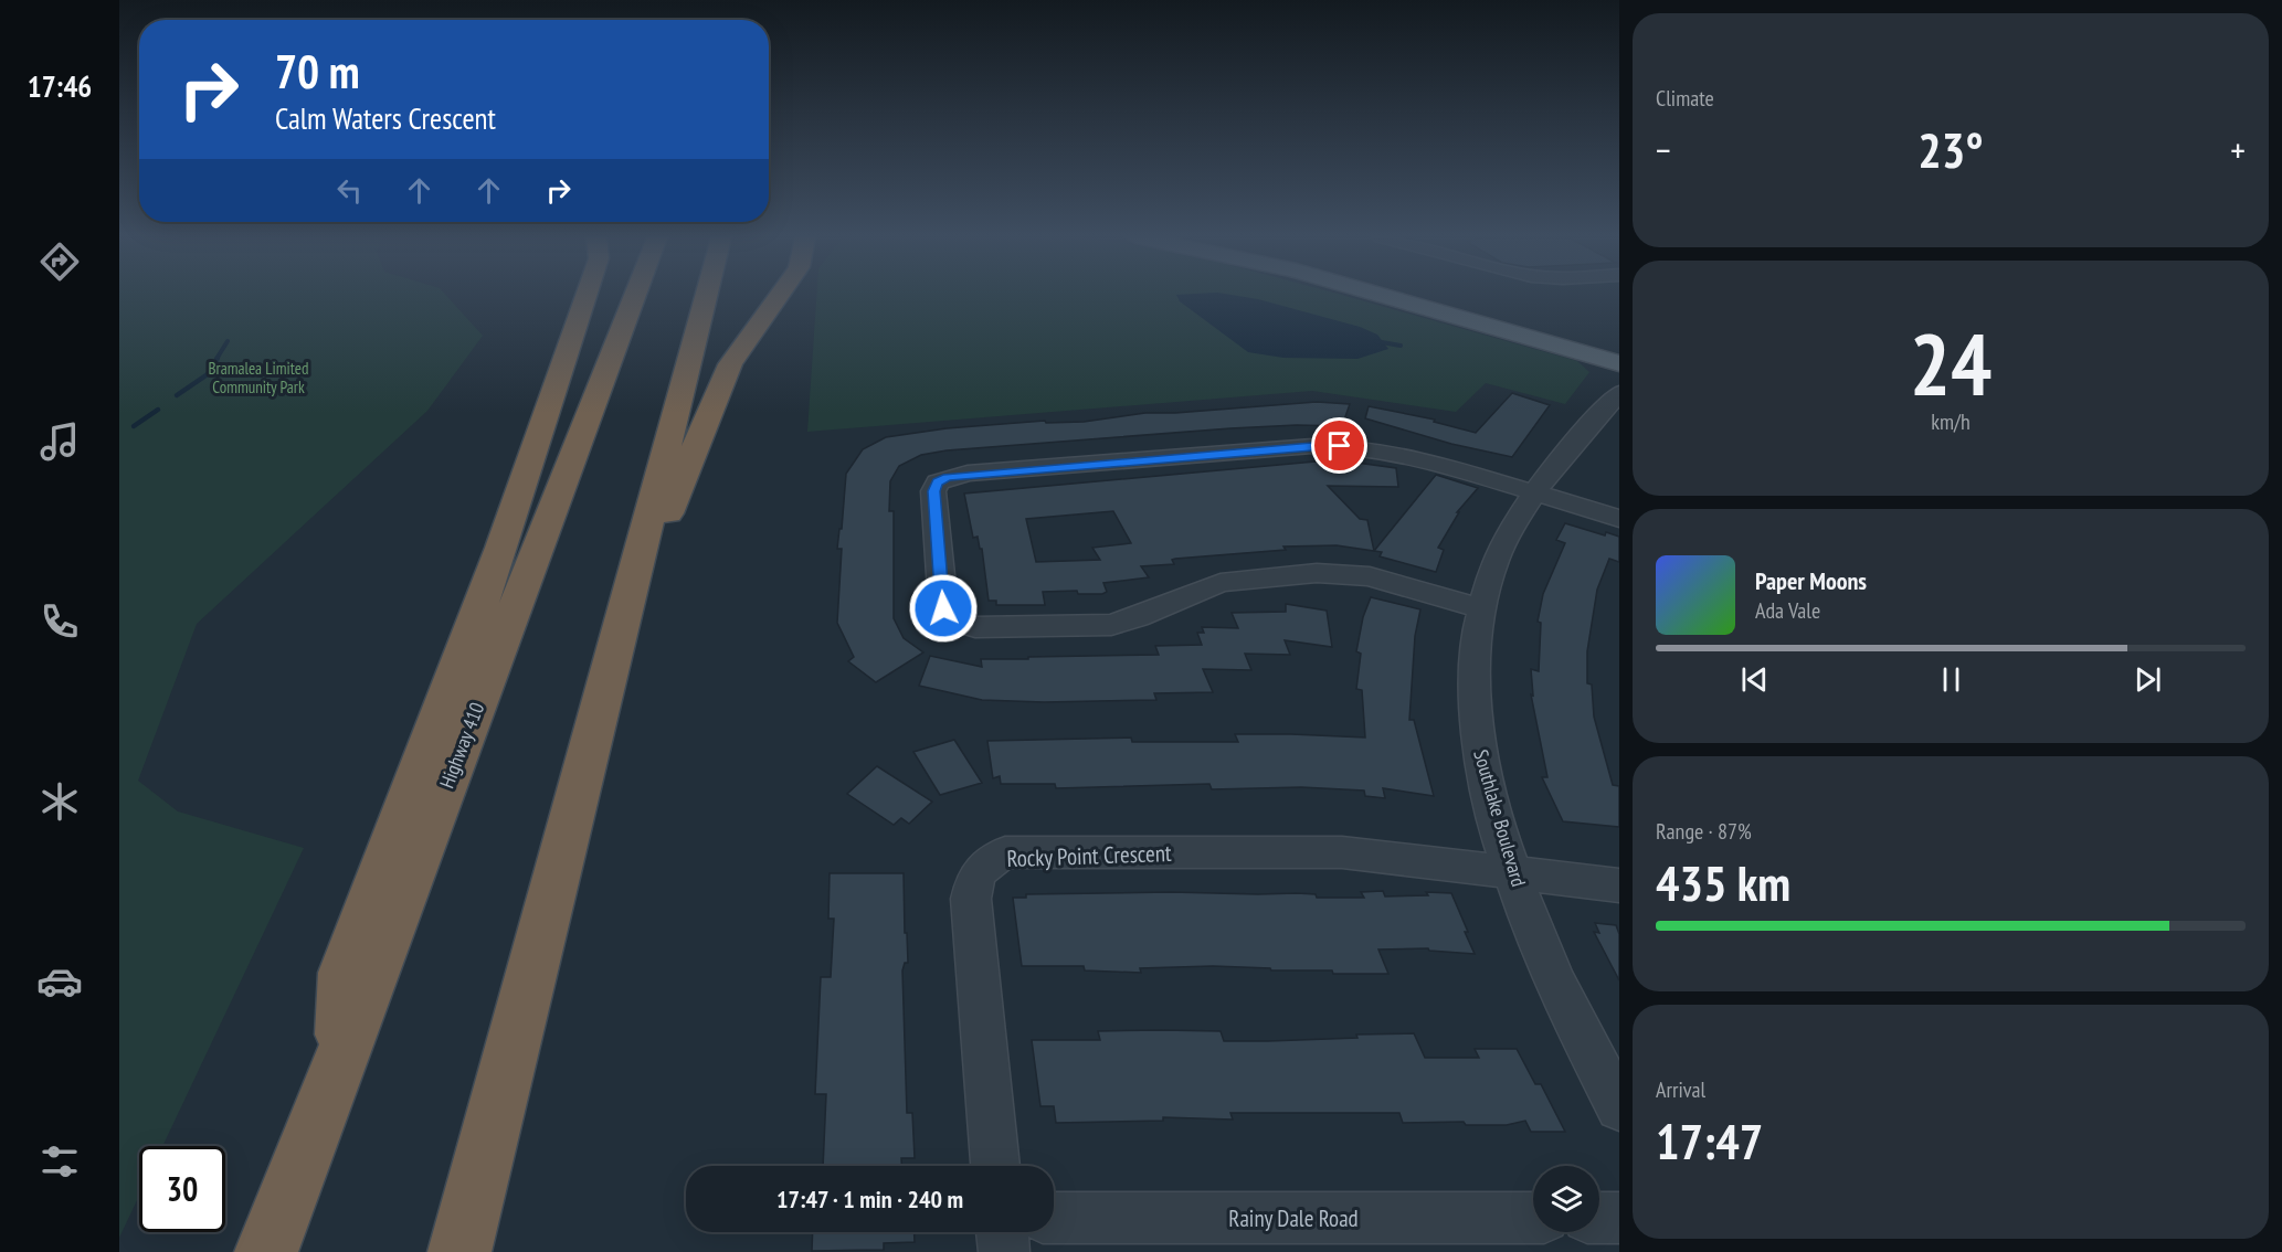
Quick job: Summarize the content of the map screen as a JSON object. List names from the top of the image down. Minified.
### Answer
{"streets":{"highway":["Highway 410"],"street":["Southlake Boulevard","Rocky Point Crescent","Rainy Dale Road"]},"crossings":[["Southlake Boulevard","Rocky Point Crescent"]],"parks":["Bramalea Limited Community Park"],"page":{"tabs":"17:46","tile":["Climate",["24","km/h"],["Range · 87%","435 km"],["Arrival","17:47"]],"turn":["70 m","Calm Waters Crescent"],"heat":["−","23°","+"],"song":["Paper Moons","Ada Vale"],"limit":"30","trip":"17:47 · 1 min · 240 m"}}
